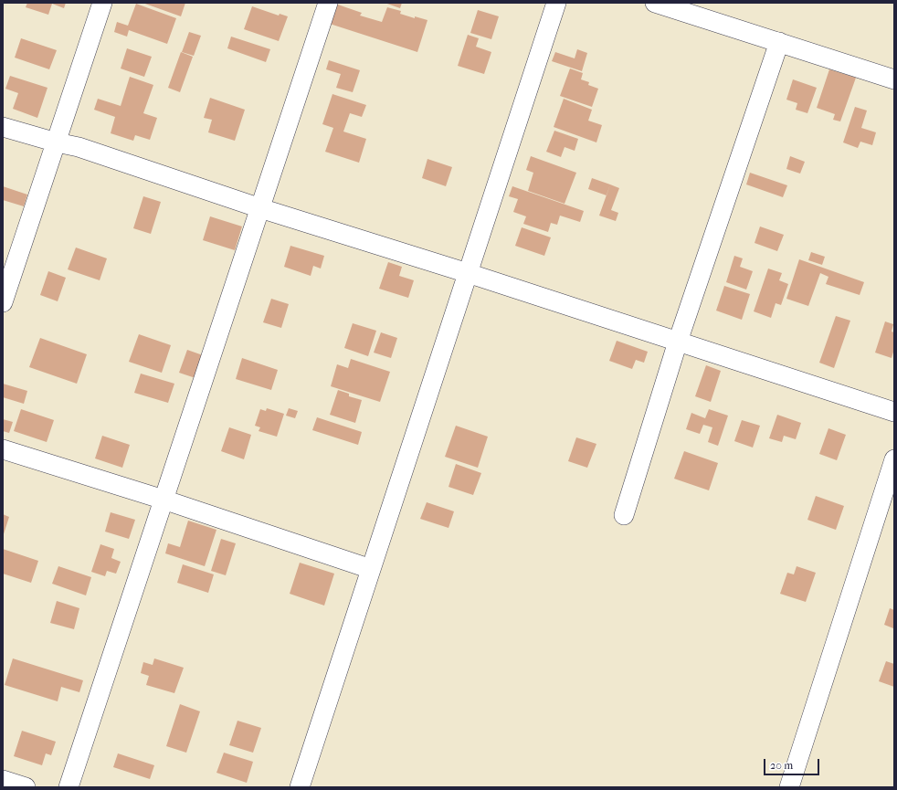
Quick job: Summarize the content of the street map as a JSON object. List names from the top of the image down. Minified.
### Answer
{"scale_bar":"20 m"}
